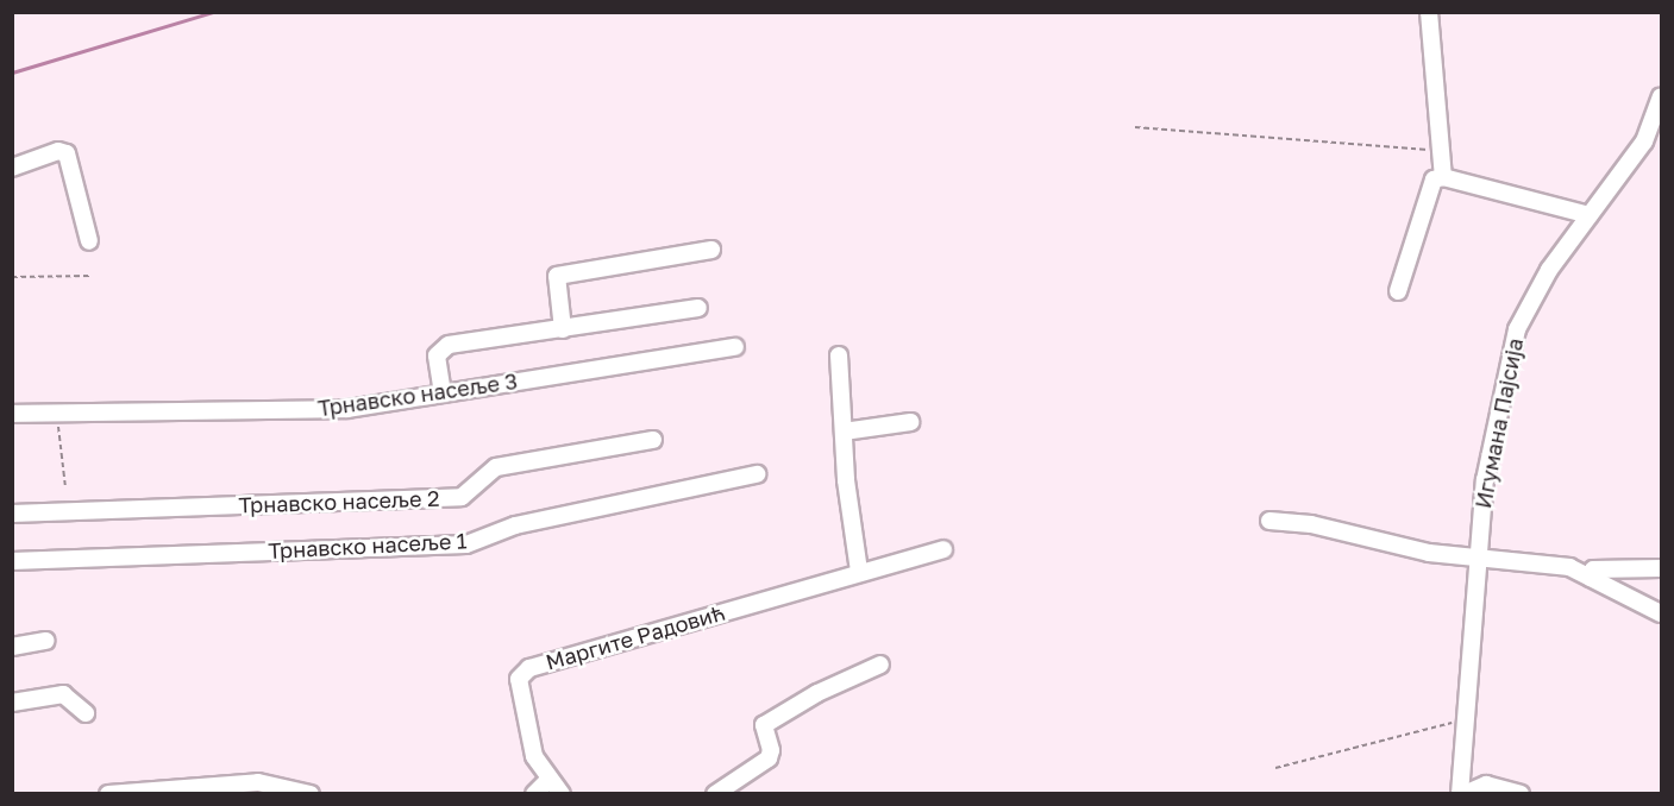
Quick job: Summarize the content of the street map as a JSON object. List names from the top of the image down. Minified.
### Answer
{"streets":{"street":["Трнавско насеље 3","Игумана Пајсија","Трнавско насеље 2","Трнавско насеље 1","Маргите Радовић"]}}
